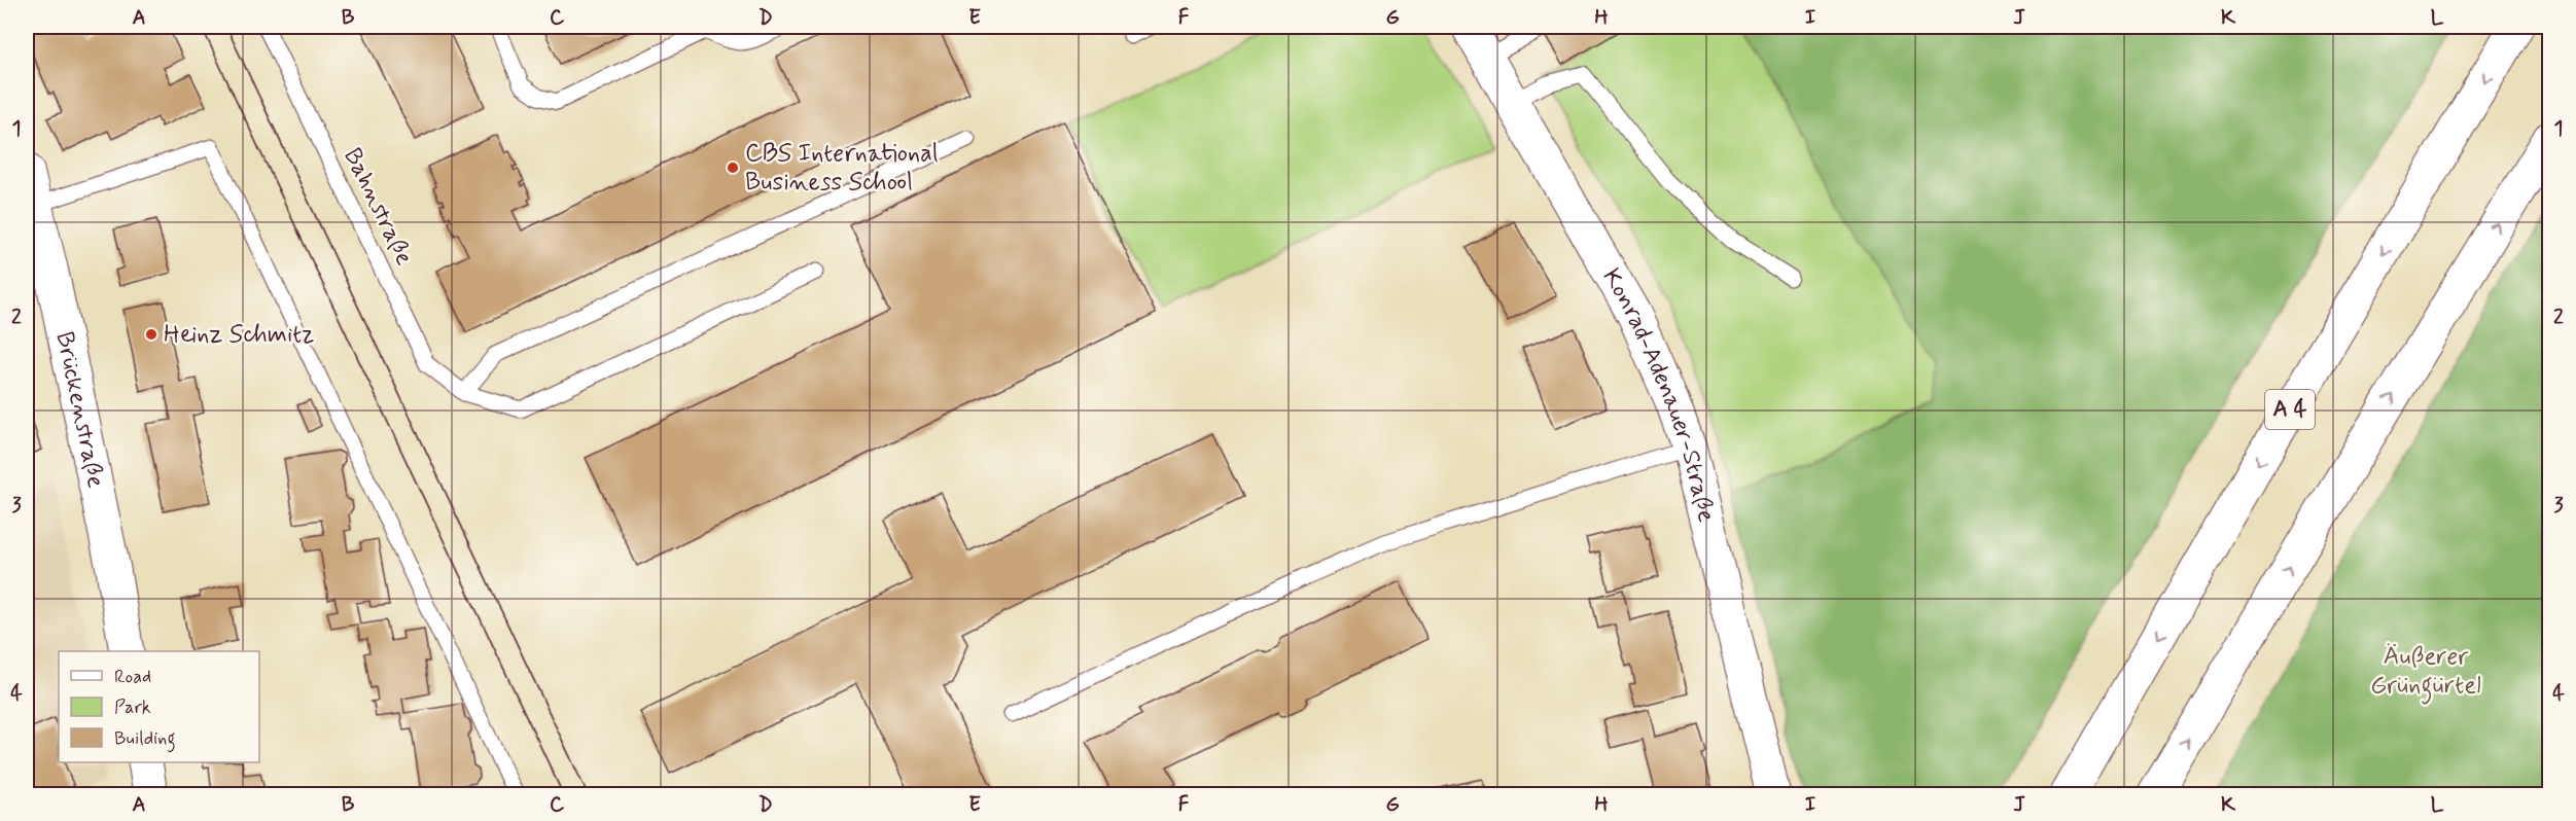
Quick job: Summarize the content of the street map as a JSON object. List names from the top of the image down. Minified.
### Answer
{"streets":{"main road":["Konrad-Adenauer-Straße","A 4","Brückenstraße"],"lane":["Bahnstraße"]},"parks":["Äußerer Grüngürtel"],"places":["CBS International Business School","Heinz Schmitz"],"legend":["Road","Park","Building"],"grid":{"columns":["A","B","C","D","E","F","G","H","I","J","K","L"],"rows":["1","2","3","4"]}}
